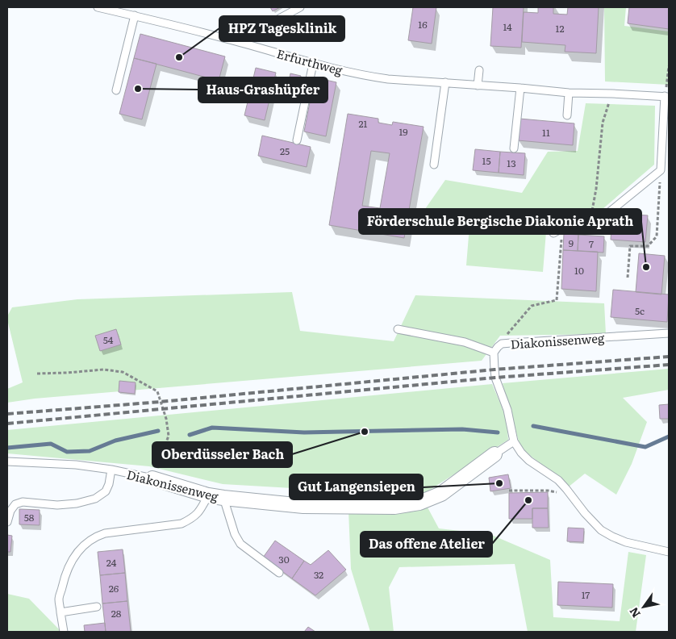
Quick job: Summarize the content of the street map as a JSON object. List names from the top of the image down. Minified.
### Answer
{"streets":{"street":["Diakonissenweg"],"lane":["Erfurthweg"]},"places":["HPZ Tagesklinik","Haus-Grashüpfer","Förderschule Bergische Diakonie Aprath","Oberdüsseler Bach","Gut Langensiepen","Das offene Atelier"],"house_numbers":["16","14","12","21","19","11","25","15","13","9","7","10","5c","54","58","30","24","32","26","17","28"],"north":"bottom left"}
